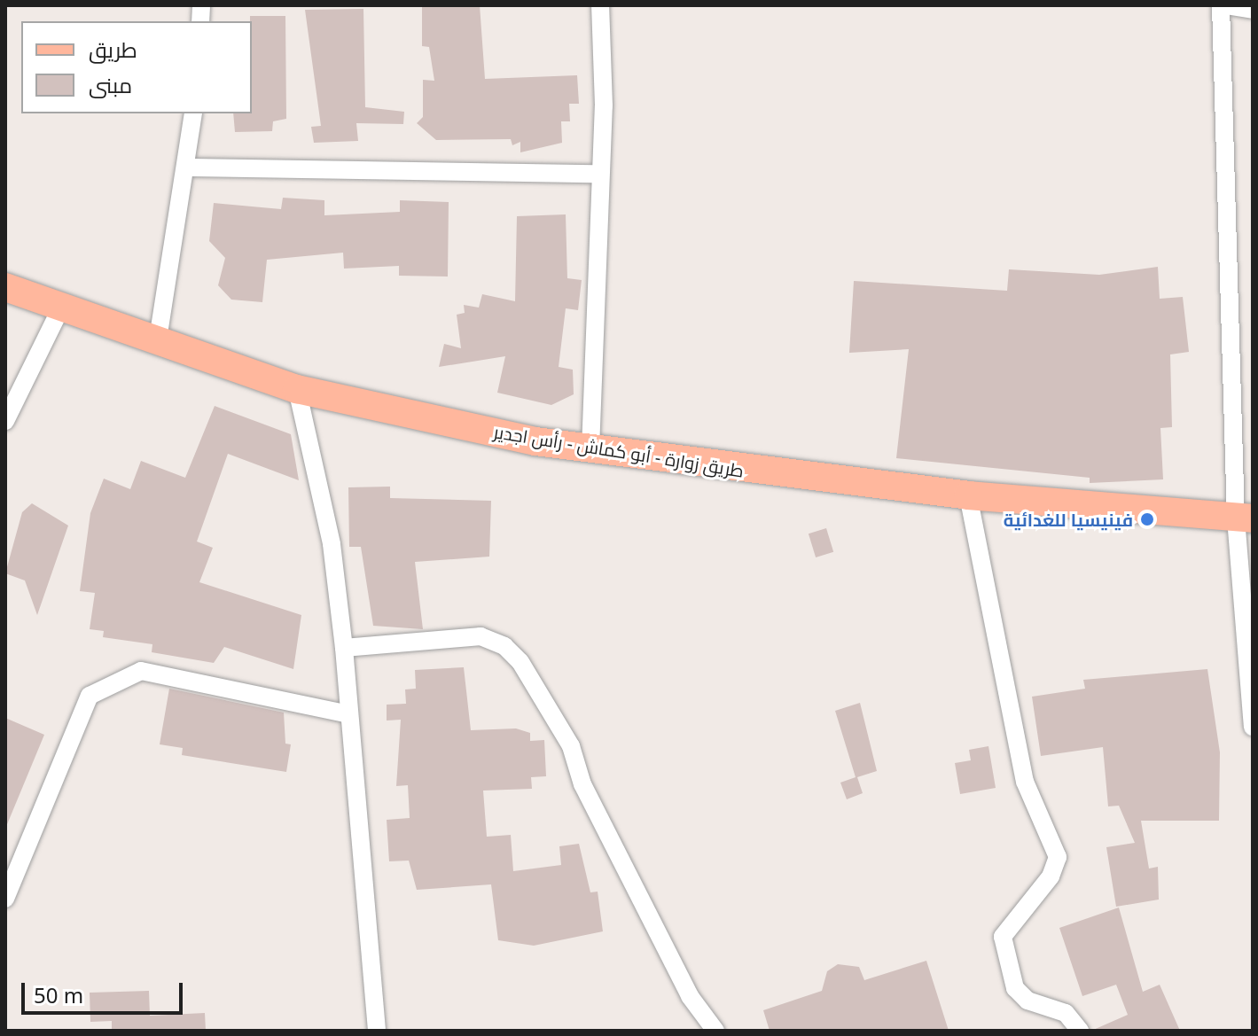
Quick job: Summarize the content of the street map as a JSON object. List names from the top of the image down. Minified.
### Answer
{"streets":{"main road":["طريق زوارة - أبو كماش - رأس اجدير"]},"places":["فينيسيا للغدائية"],"legend":["طريق","مبنى"],"scale_bar":"50 m"}
